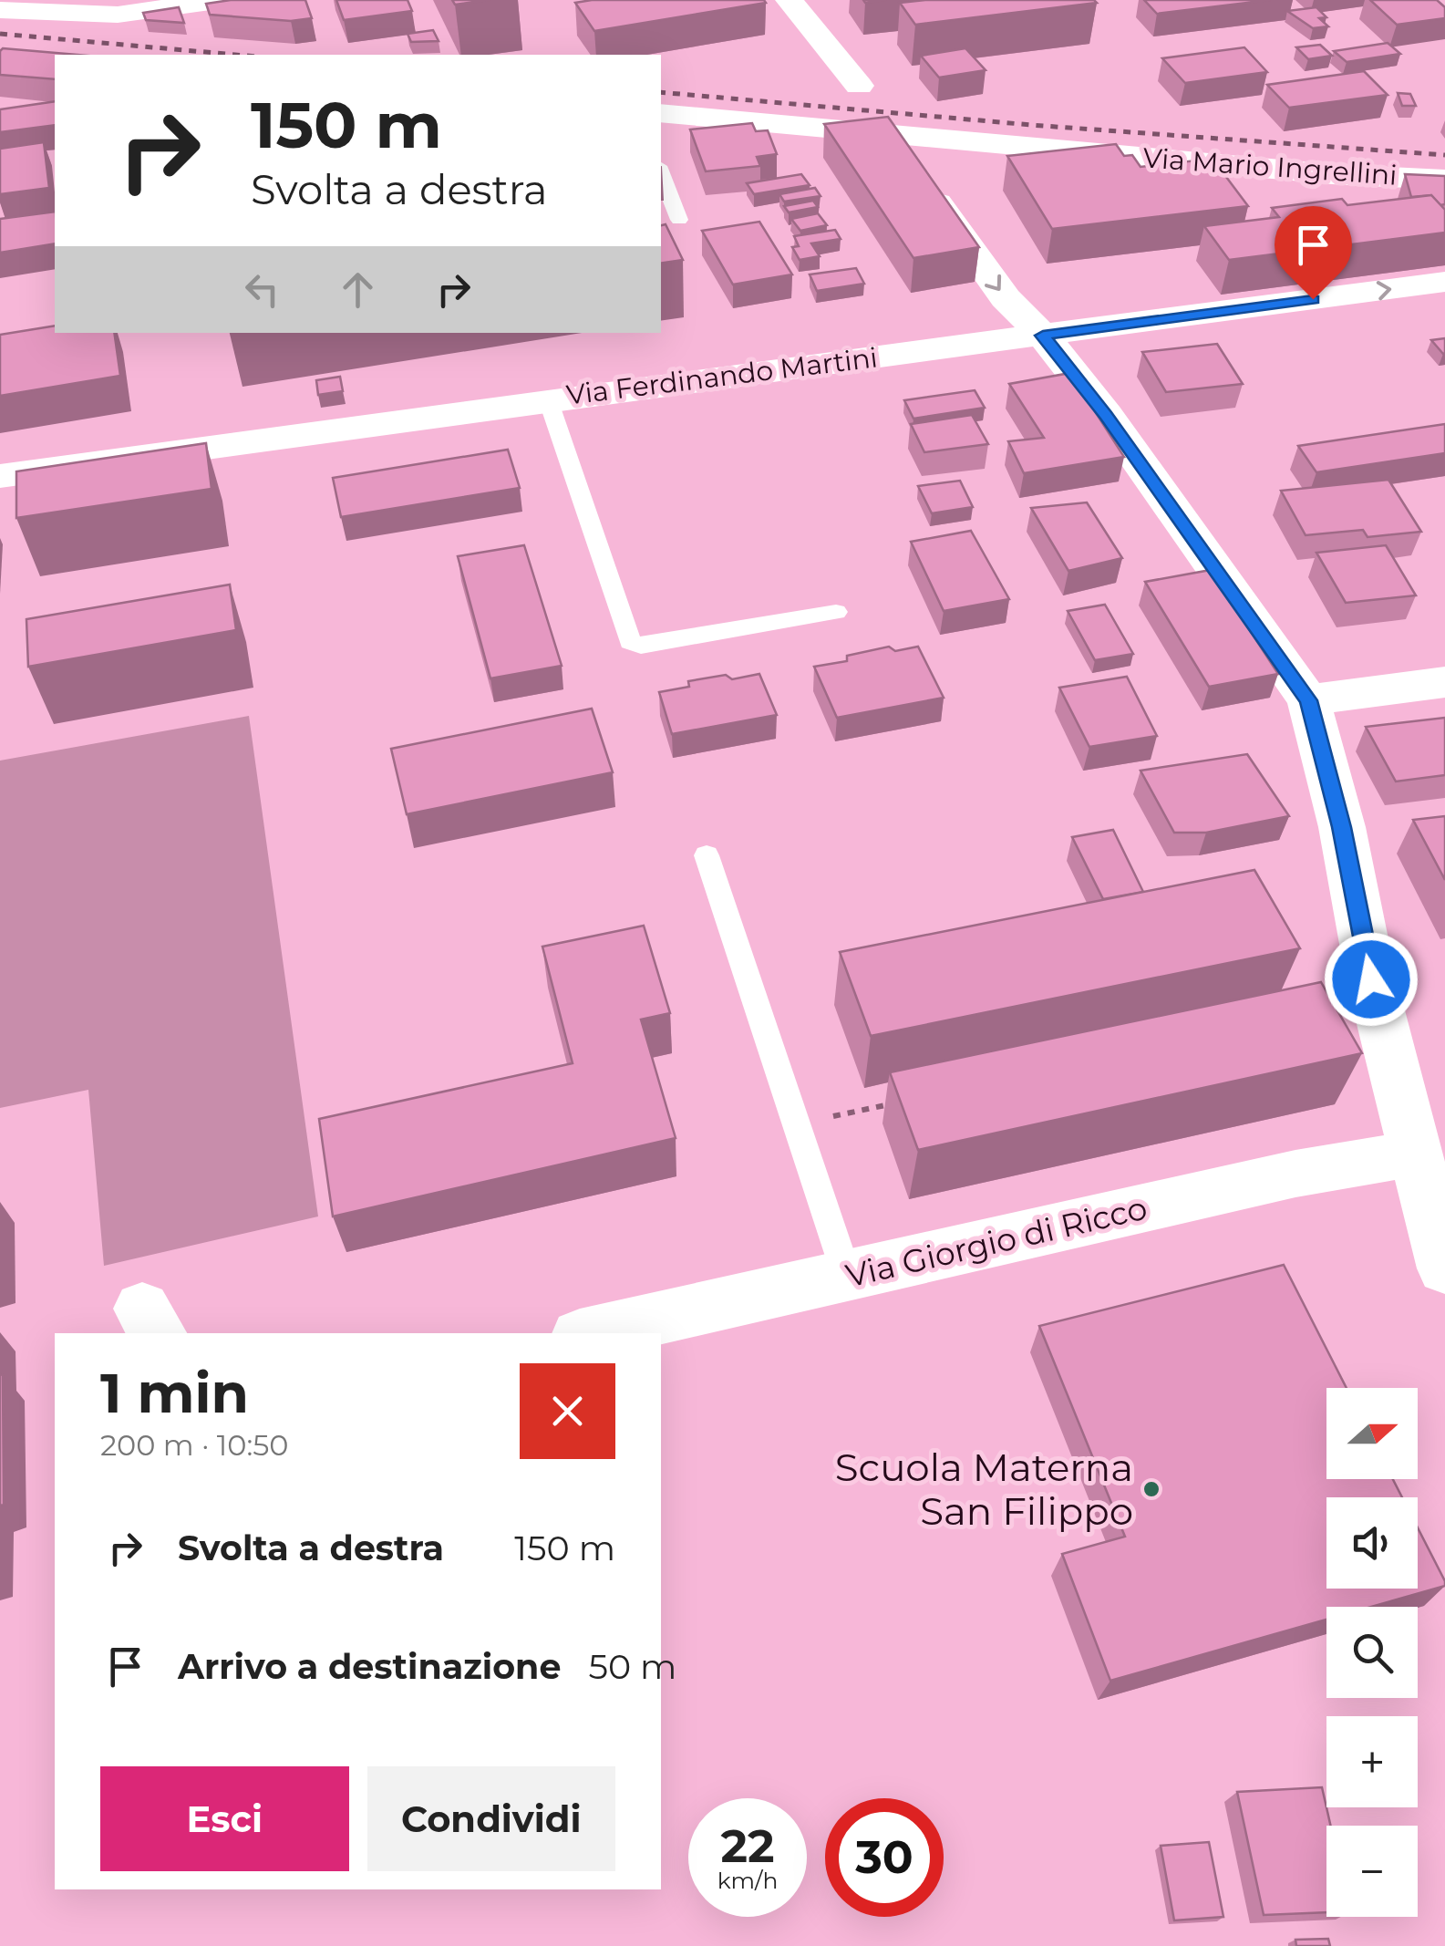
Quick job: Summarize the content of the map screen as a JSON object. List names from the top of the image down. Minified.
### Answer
{"streets":{"street":["Via Mario Ingrellini","Via Ferdinando Martini","Via Giorgio di Ricco"]},"places":["Scuola Materna San Filippo"],"north":"right","page":{"turn":["150 m","Svolta a destra"],"heading":["1 min","200 m · 10:50"],"map_buttons":["+","−"],"list":[{"name":"Svolta a destra","value":"150 m"},{"name":"Arrivo a destinazione","value":"50 m"}],"buttons":["Esci","Condividi"],"speed":"22 km/h","limit":"30"}}
